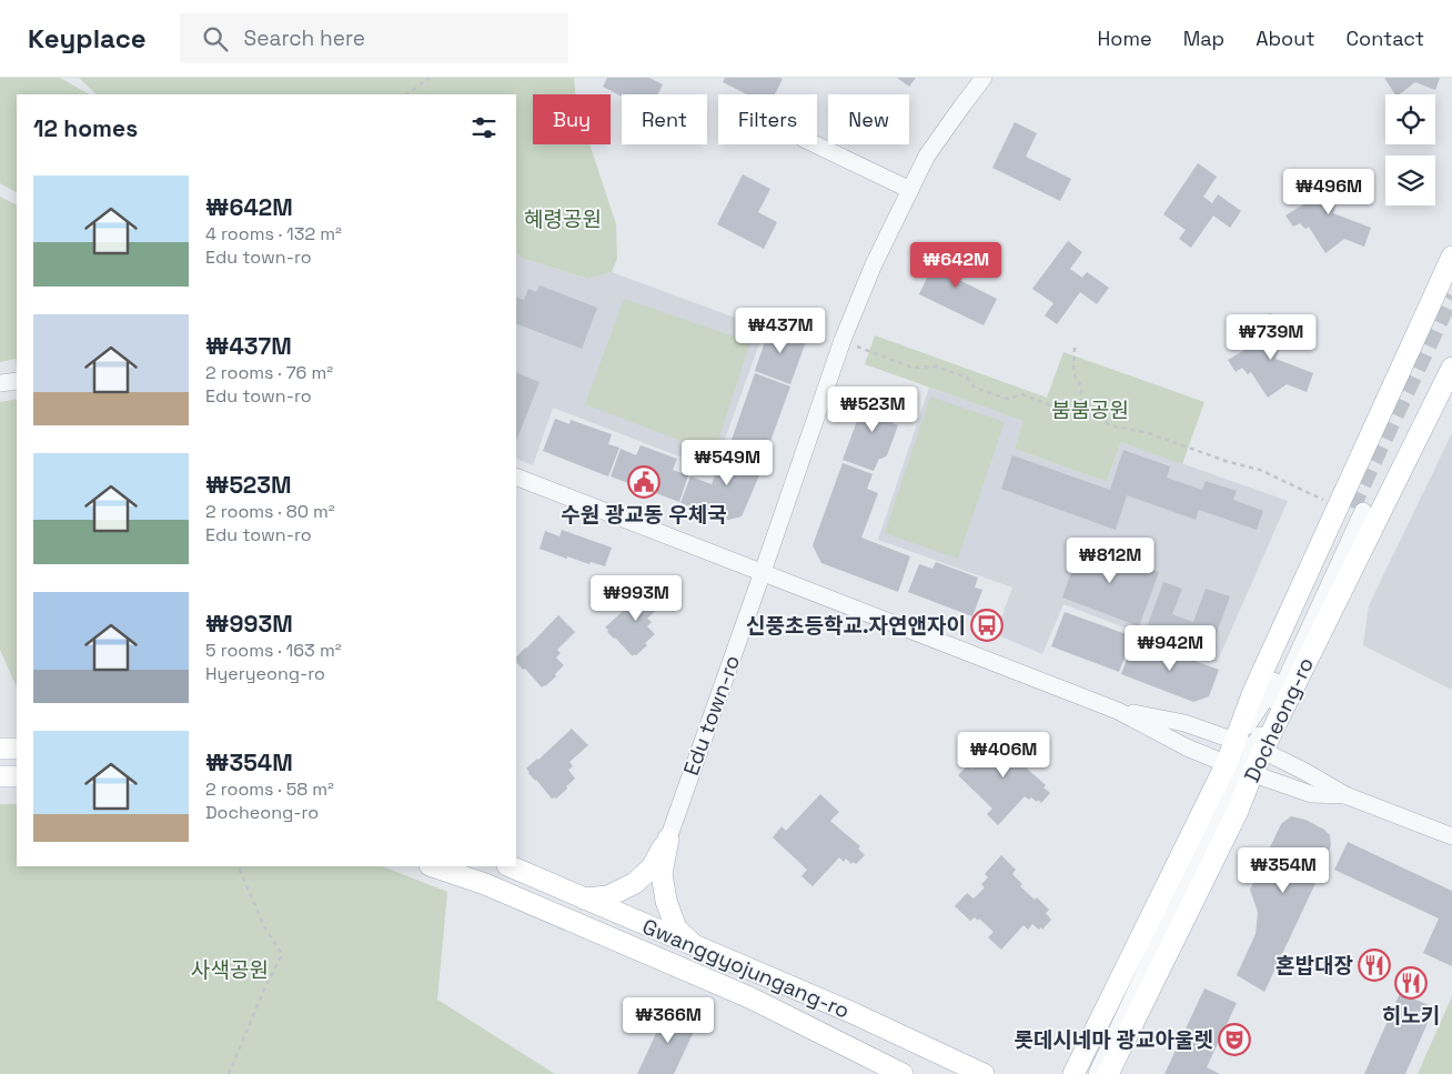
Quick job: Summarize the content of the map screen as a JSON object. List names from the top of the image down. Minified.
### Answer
{"streets":{"main road":["Docheong-ro","Gwanggyojungang-ro"],"street":["Edu town-ro"]},"parks":["혜령공원","붐붐공원","사색공원"],"places":{"public building":["수원 광교동 우체국"],"bus stop":["신풍초등학교.자연앤자이"],"restaurant":["혼밥대장","히노키"],"theatre":["롯데시네마 광교아울렛"]},"page":{"header":"Keyplace","search":"Search here","nav":["Home","Map","About","Contact"],"chip":["Buy","Rent","Filters","New"],"heading":"12 homes","list":[{"name":"₩642M","note":"4 rooms · 132 m² · Edu town-ro"},{"name":"₩437M","note":"2 rooms · 76 m² · Edu town-ro"},{"name":"₩523M","note":"2 rooms · 80 m² · Edu town-ro"},{"name":"₩993M","note":"5 rooms · 163 m² · Hyeryeong-ro"},{"name":"₩354M","note":"2 rooms · 58 m² · Docheong-ro"}],"price":["₩496M","₩642M","₩437M","₩739M","₩523M","₩549M","₩812M","₩993M","₩942M","₩406M","₩354M","₩366M"]}}
